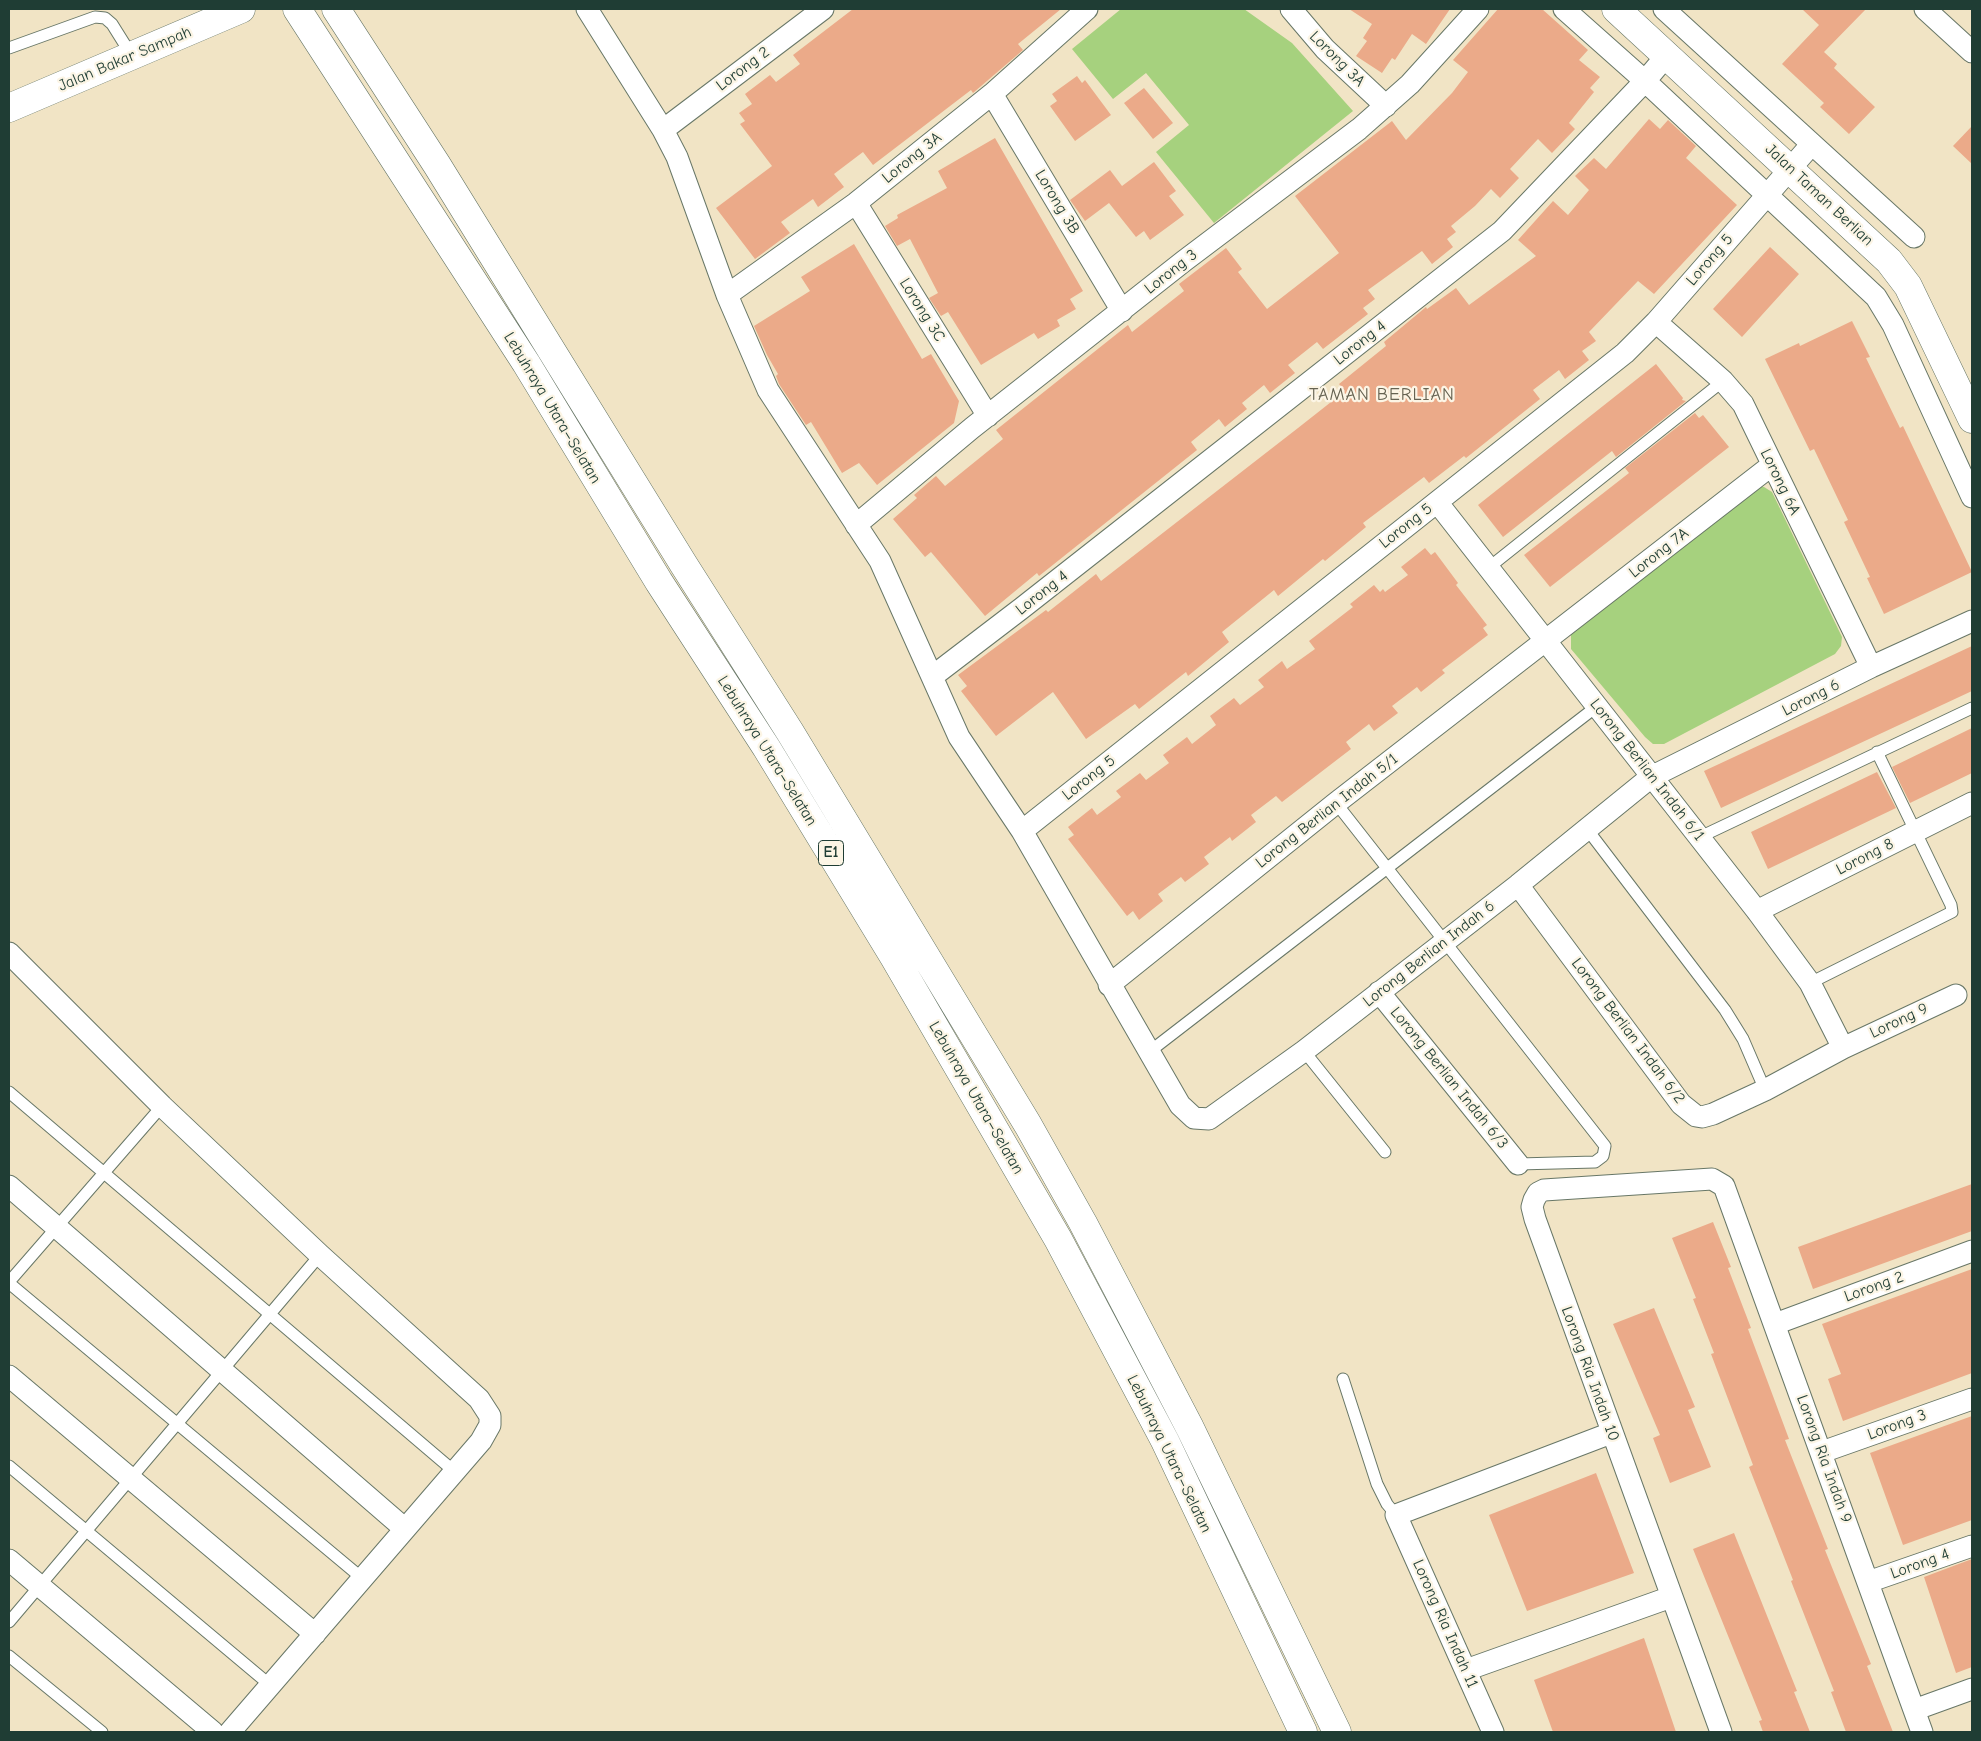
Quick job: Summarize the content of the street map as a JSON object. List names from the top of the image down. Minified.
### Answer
{"streets":{"main road":["Jalan Bakar Sampah","Jalan Taman Berlian","Lebuhraya Utara–Selatan","E1"],"street":["Lorong 3A","Lorong 2","Lorong 3B","Lorong 5","Lorong 3","Lorong 3C","Lorong 4","Lorong 6A","Lorong 7A","Lorong 6","Lorong Berlian Indah 6/1","Lorong Berlian Indah 5/1","Lorong 8","Lorong Berlian Indah 6","Lorong 9","Lorong Berlian Indah 6/2","Lorong Berlian Indah 6/3","Lorong Ria Indah 10","Lorong Ria Indah 9","Lorong Ria Indah 11"]},"crossings":[["Lorong 3A","Lorong 3B"],["Lorong 3A","Lorong 3"],["Lorong 3A","Lorong 3C"],["Lorong 2","Lorong Ria Indah 9"],["Jalan Taman Berlian","Lorong 5"],["Jalan Taman Berlian","Lorong 4"],["Lorong 3B","Lorong 3"],["Lorong 5","Lorong 6A"],["Lorong 5","Lorong Berlian Indah 6/1"],["Lorong 3","Lorong 3C"],["Lorong 3","Lorong Ria Indah 9"],["Lorong 4","Lorong Ria Indah 9"],["Lorong 6A","Lorong 7A"],["Lorong 6A","Lorong 6"],["Lorong 7A","Lorong Berlian Indah 6/1"],["Lorong 7A","Lorong Berlian Indah 5/1"],["Lorong 6","Lorong Berlian Indah 6/1"],["Lorong 6","Lorong Berlian Indah 6"],["Lorong Berlian Indah 6/1","Lorong Berlian Indah 5/1"],["Lorong Berlian Indah 6/1","Lorong 8"],["Lorong Berlian Indah 6/1","Lorong Berlian Indah 6"],["Lorong Berlian Indah 6/1","Lorong 9"],["Lorong Berlian Indah 6/1","Lorong Berlian Indah 6/2"],["Lorong Berlian Indah 6","Lorong Berlian Indah 6/2"],["Lorong Berlian Indah 6","Lorong Berlian Indah 6/3"],["Lorong 9","Lorong Berlian Indah 6/2"],["Lorong Ria Indah 10","Lorong Ria Indah 9"]],"districts":["TAMAN BERLIAN"]}
